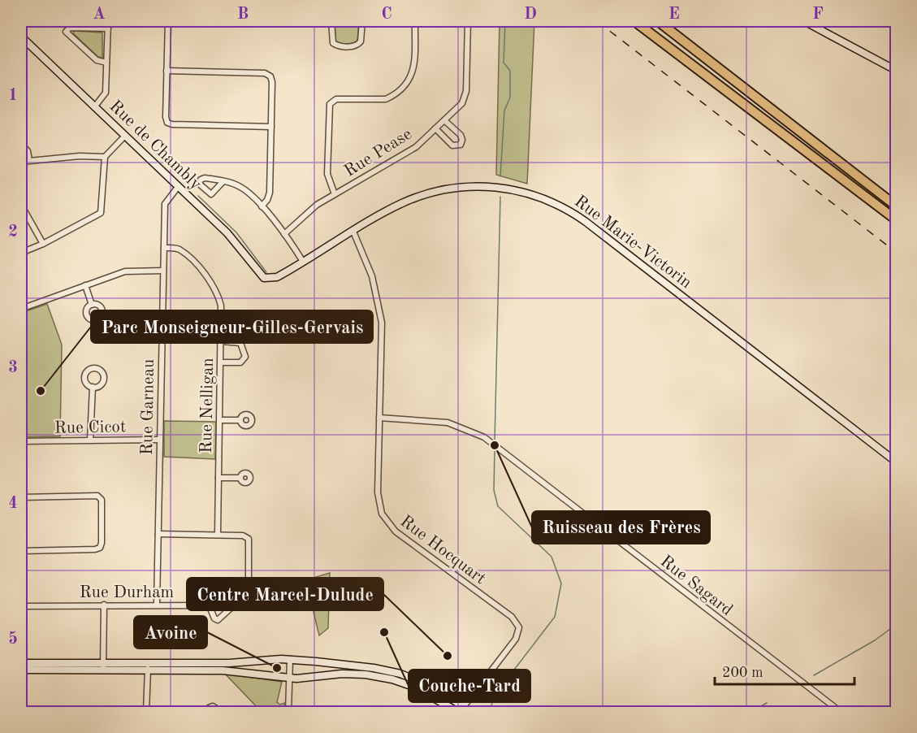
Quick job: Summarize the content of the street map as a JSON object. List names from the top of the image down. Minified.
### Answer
{"streets":{"street":["Rue de Chambly","Rue Pease","Rue Marie-Victorin","Rue Nelligan","Rue Garneau","Rue Cicot","Rue Hocquart","Rue Sagard","Rue Durham"]},"crossings":[["Rue de Chambly","Rue Marie-Victorin"],["Rue de Chambly","Rue Garneau"],["Rue Marie-Victorin","Rue Hocquart"],["Rue Nelligan","Rue Garneau"],["Rue Garneau","Rue Cicot"],["Rue Garneau","Rue Durham"],["Rue Hocquart","Rue Sagard"]],"places":["Parc Monseigneur-Gilles-Gervais","Ruisseau des Frères","Couche-Tard","Centre Marcel-Dulude","Avoine"],"scale_bar":"200 m","grid":{"columns":["A","B","C","D","E","F"],"rows":["1","2","3","4","5"]}}
